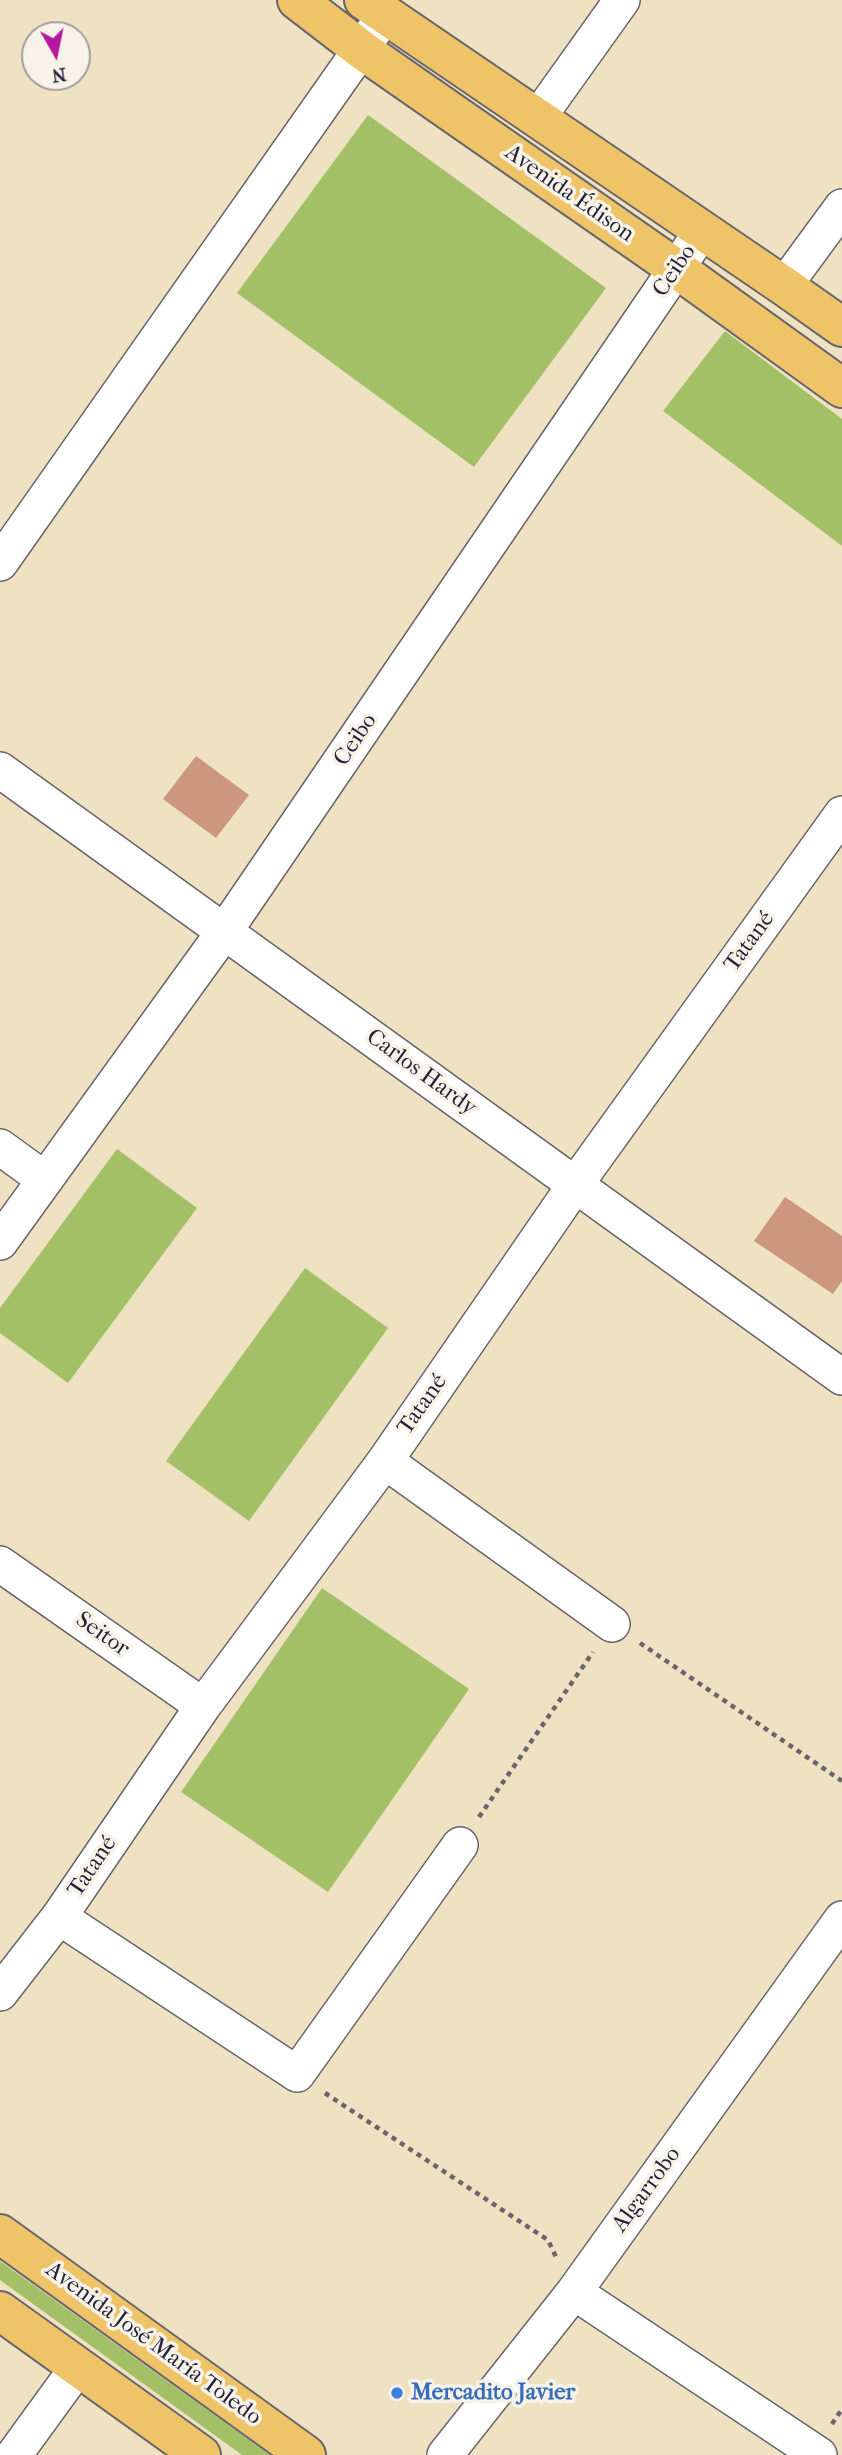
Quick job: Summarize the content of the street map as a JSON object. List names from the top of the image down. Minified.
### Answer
{"streets":{"main road":["Avenida Édison","Avenida José María Toledo"],"street":["Ceibo","Tatané","Carlos Hardy","Seitor","Algarrobo"]},"crossings":[["Avenida Édison","Ceibo"],["Ceibo","Carlos Hardy"],["Tatané","Carlos Hardy"],["Tatané","Seitor"]],"places":["Mercadito Javier"],"north":"bottom"}
